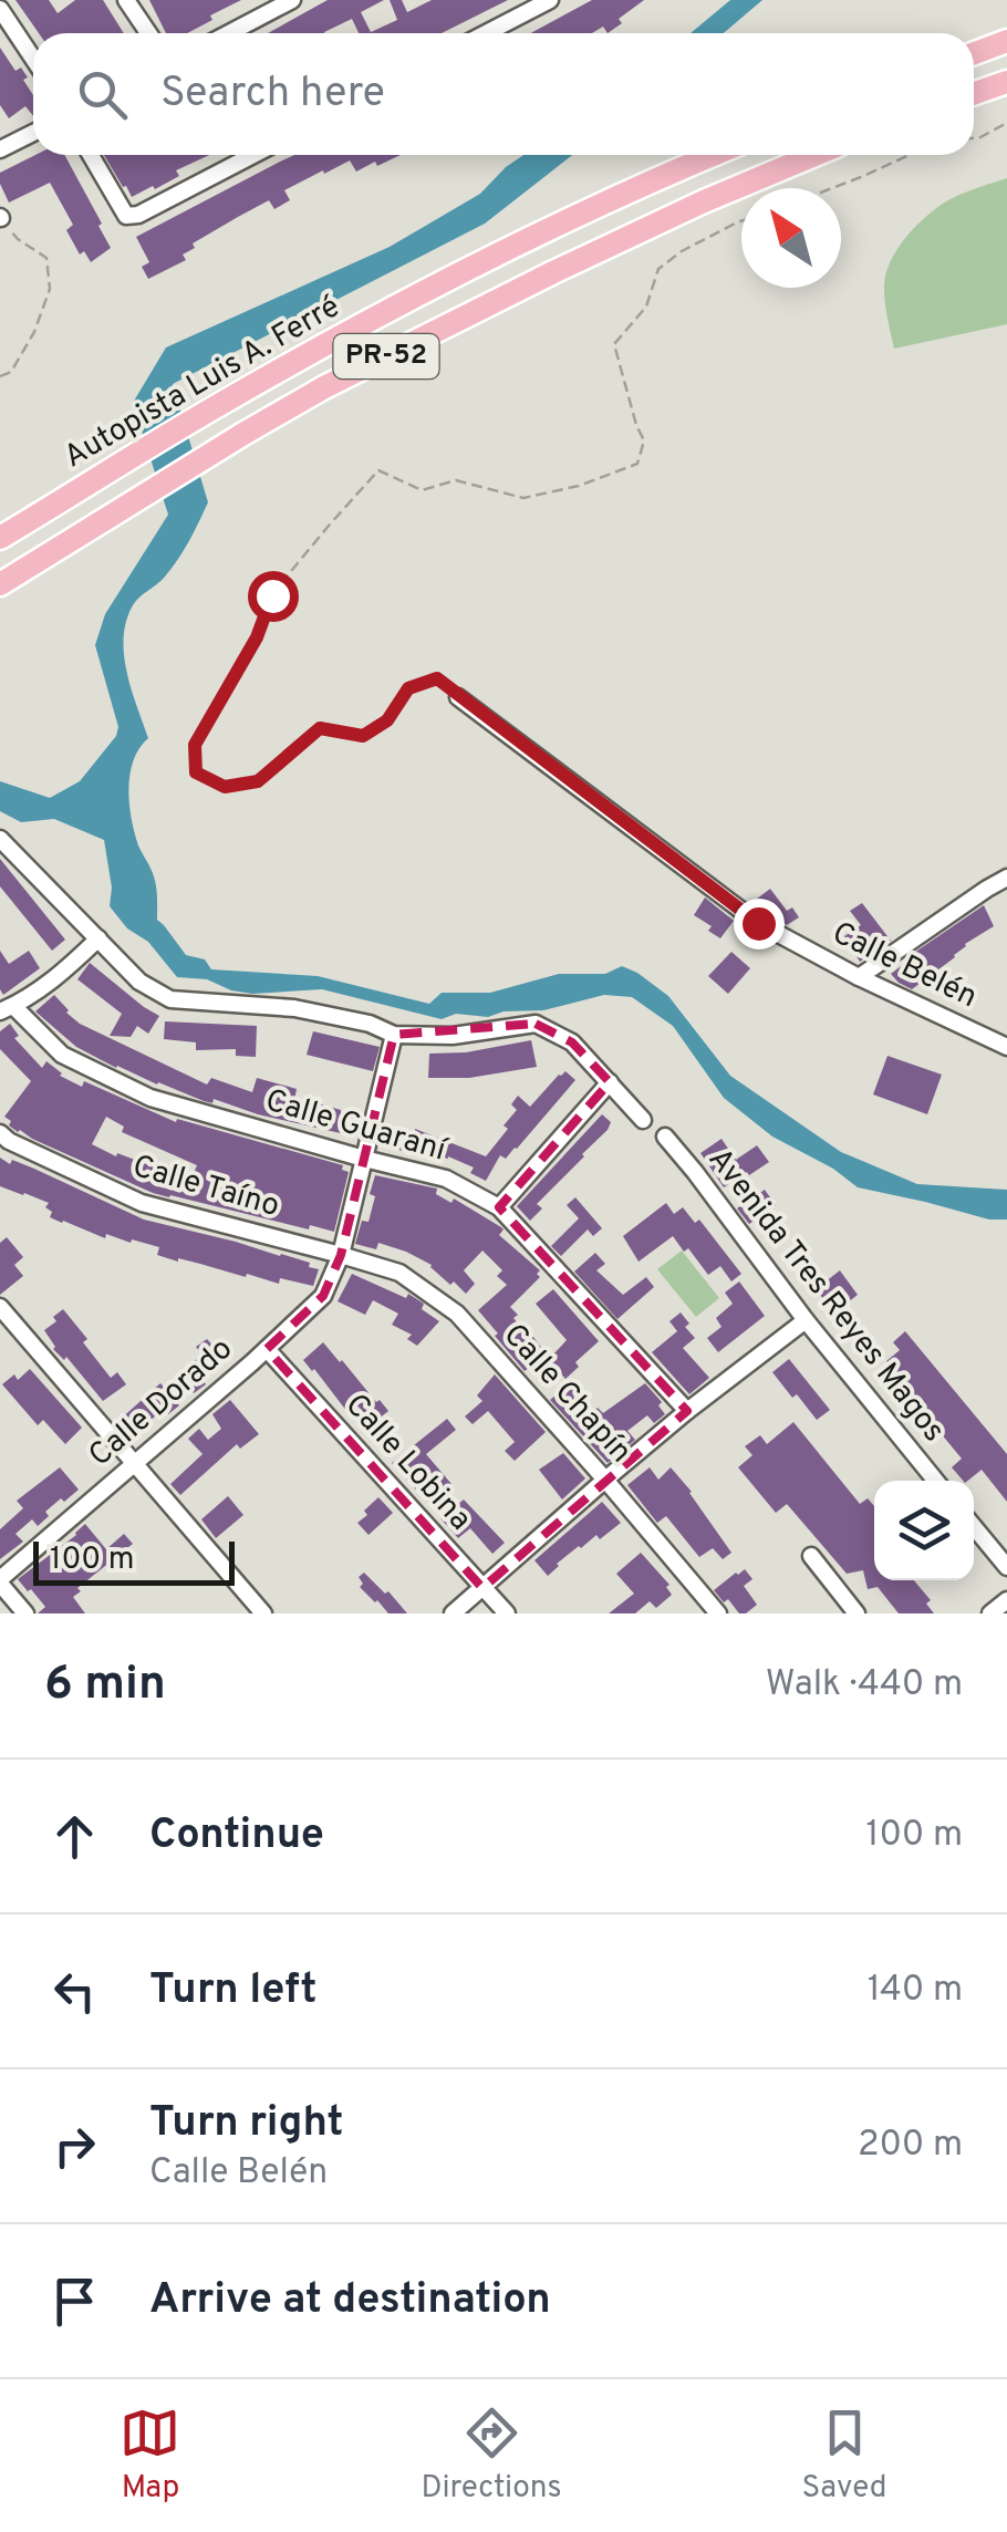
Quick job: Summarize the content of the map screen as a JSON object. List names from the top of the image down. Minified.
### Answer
{"streets":{"highway":["PR-52","Autopista Luis A. Ferré"],"street":["Calle Belén","Calle Guaraní","Calle Taíno","Avenida Tres Reyes Magos","Calle Chapín","Calle Dorado","Calle Lobina"]},"crossings":[["Calle Guaraní","Calle Dorado"],["Calle Taíno","Calle Chapín"],["Calle Taíno","Calle Dorado"],["Calle Chapín","Calle Dorado"],["Calle Dorado","Calle Lobina"]],"scale_bar":"100 m","north":"top left","page":{"search":"Search here","scale":"100 m","heading":["6 min","Walk · 440 m"],"list":[["Continue","100 m"],["Turn left","140 m"],["Turn right","Calle Belén","200 m"],"Arrive at destination"],"nav":["Map","Directions","Saved"]}}
